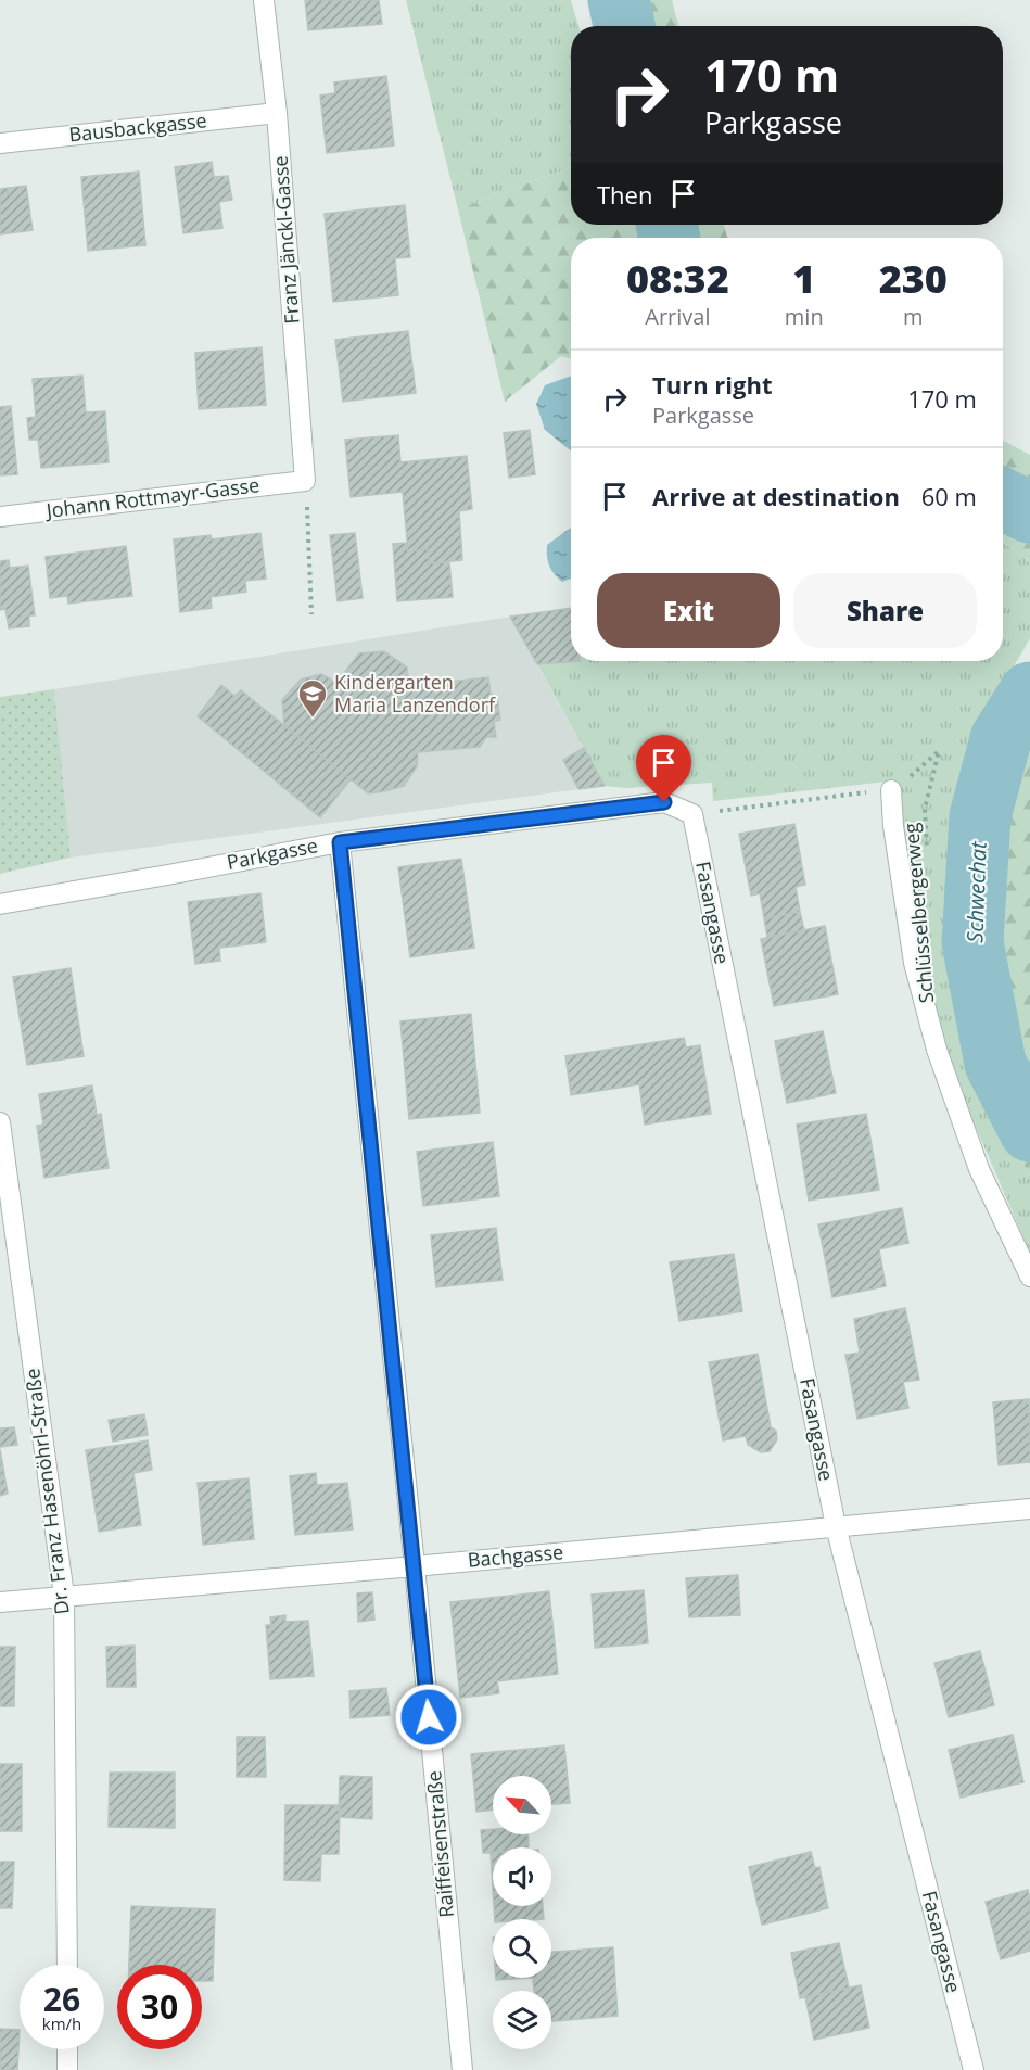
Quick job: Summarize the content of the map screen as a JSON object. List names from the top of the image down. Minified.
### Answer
{"streets":{"street":["Bausbackgasse","Franz Jänckl-Gasse","Johann Rottmayr-Gasse","Parkgasse","Fasangasse","Dr. Franz Hasenöhrl-Straße","Bachgasse","Raiffeisenstraße"],"path":["Schlüsselbergerweg"]},"crossings":[["Bausbackgasse","Franz Jänckl-Gasse"],["Franz Jänckl-Gasse","Johann Rottmayr-Gasse"],["Parkgasse","Fasangasse"],["Parkgasse","Raiffeisenstraße"],["Fasangasse","Bachgasse"],["Dr. Franz Hasenöhrl-Straße","Bachgasse"],["Bachgasse","Raiffeisenstraße"]],"water":["Schwechat"],"places":{"school or university":["Kindergarten Maria Lanzendorf"]},"north":"top left","page":{"turn":["170 m","Parkgasse"],"then":"Then","eta":["08:32","Arrival","1","min","230","m"],"list":[{"name":"Turn right","note":"Parkgasse","value":"170 m"},{"name":"Arrive at destination","value":"60 m"}],"buttons":["Exit","Share"],"speed":"26 km/h","limit":"30"}}
